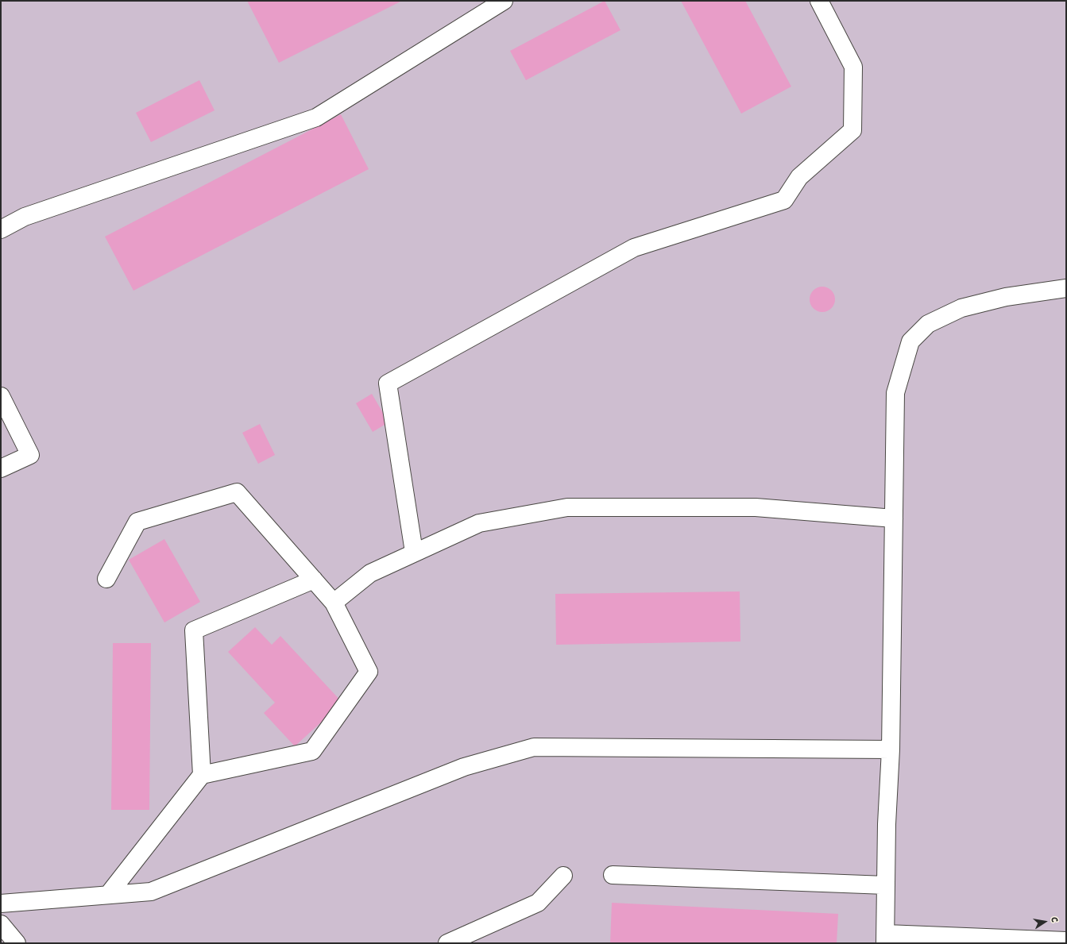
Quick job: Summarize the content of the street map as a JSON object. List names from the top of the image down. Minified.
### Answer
{"north":"right"}
